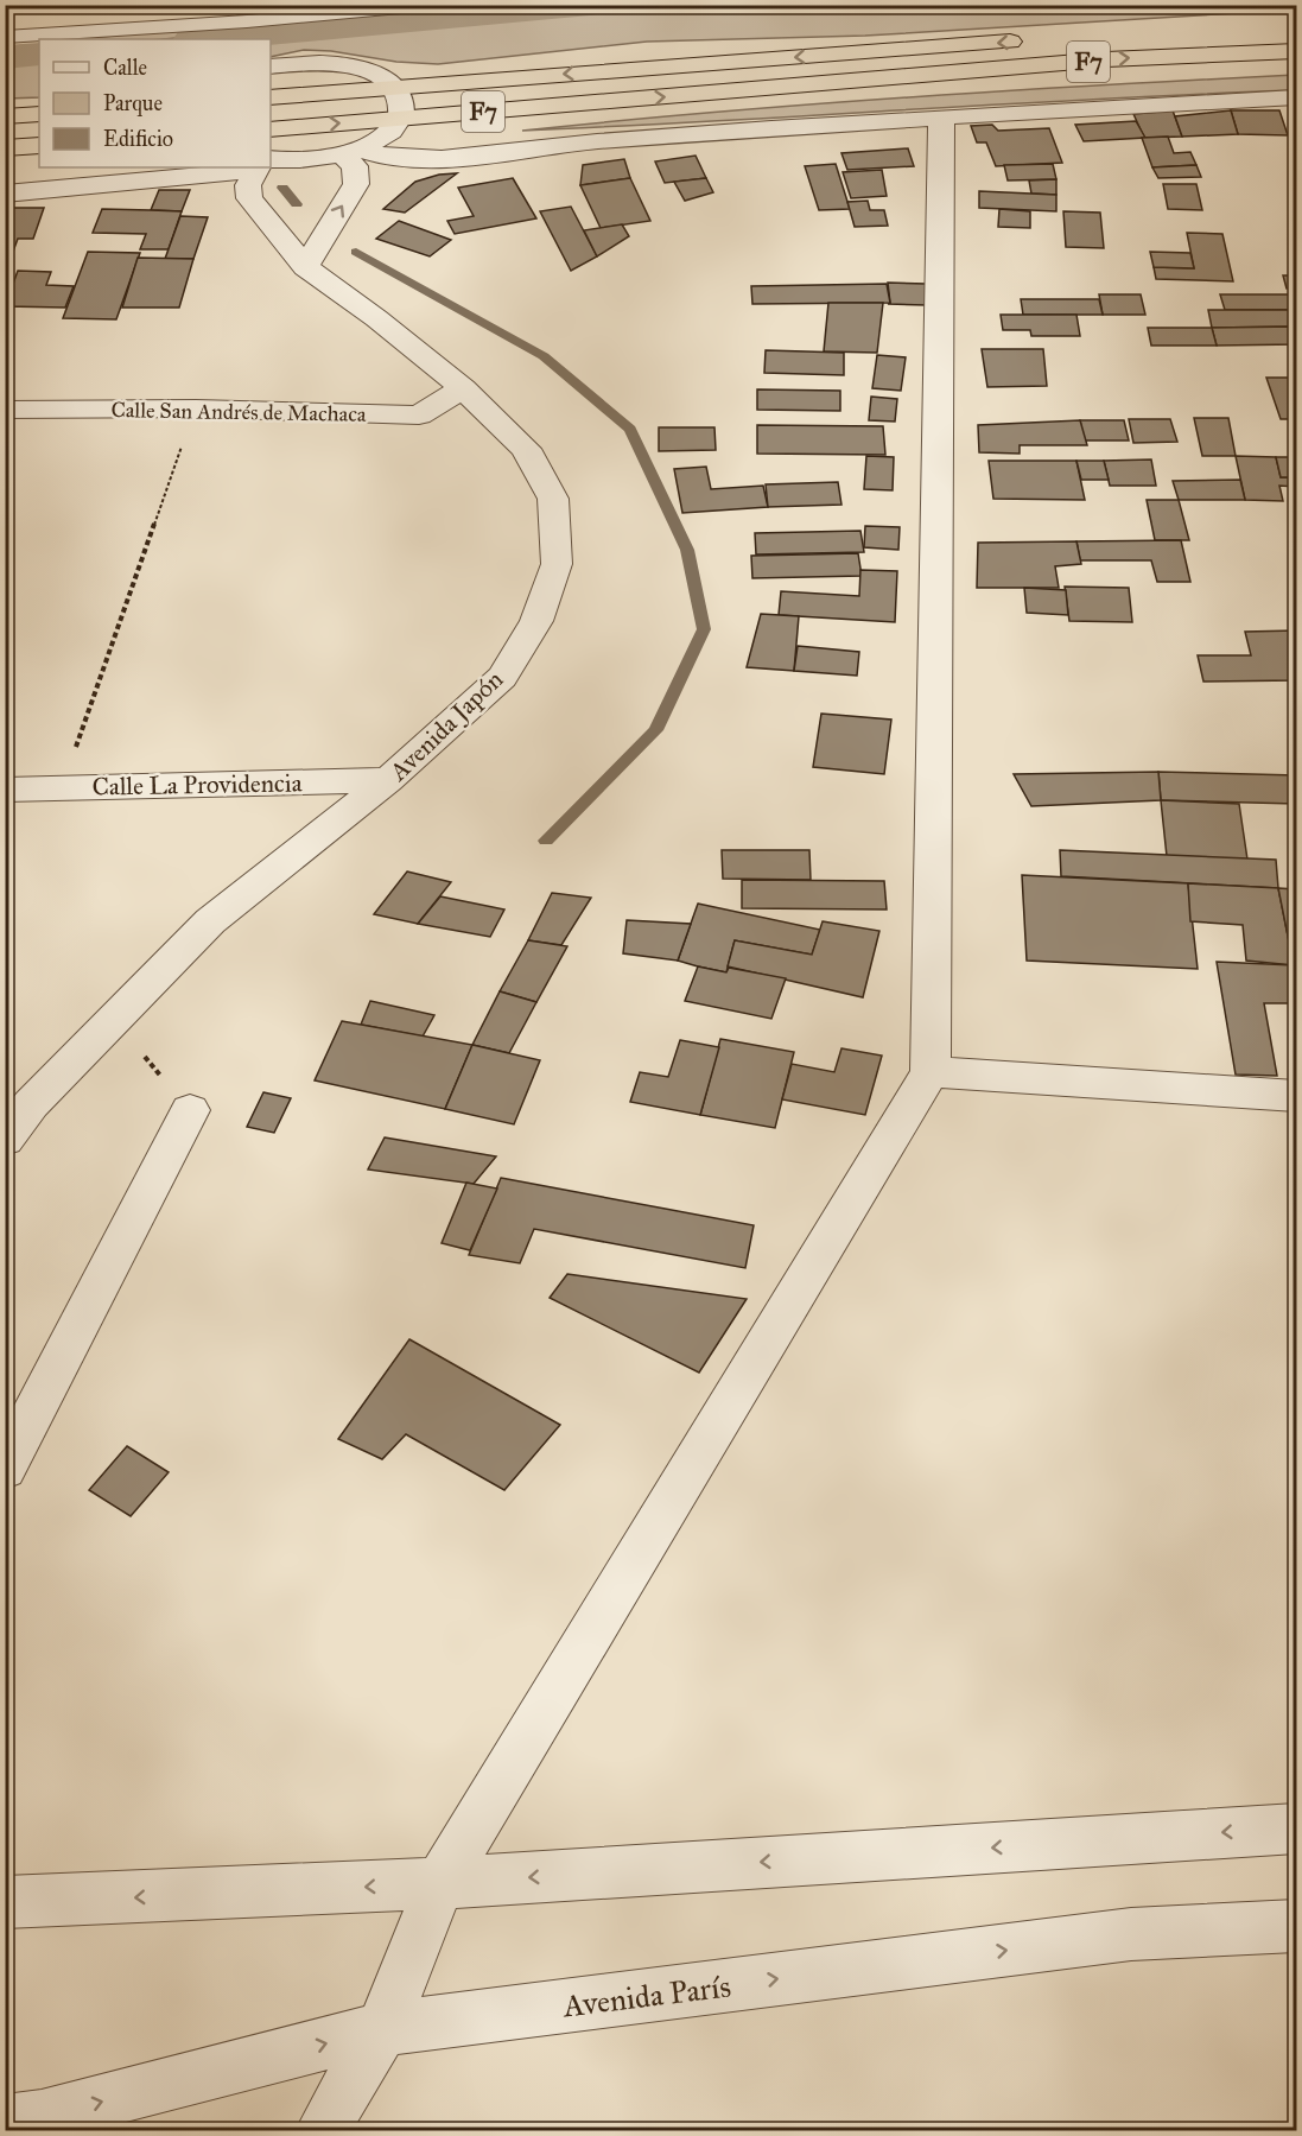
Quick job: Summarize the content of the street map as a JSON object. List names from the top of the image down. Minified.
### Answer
{"streets":{"highway":["F7"],"street":["Calle San Andrés de Machaca","Avenida Japón","Calle La Providencia","Avenida París"]},"crossings":[["Calle San Andrés de Machaca","Avenida Japón"],["Avenida Japón","Calle La Providencia"]],"legend":["Calle","Parque","Edificio"]}
